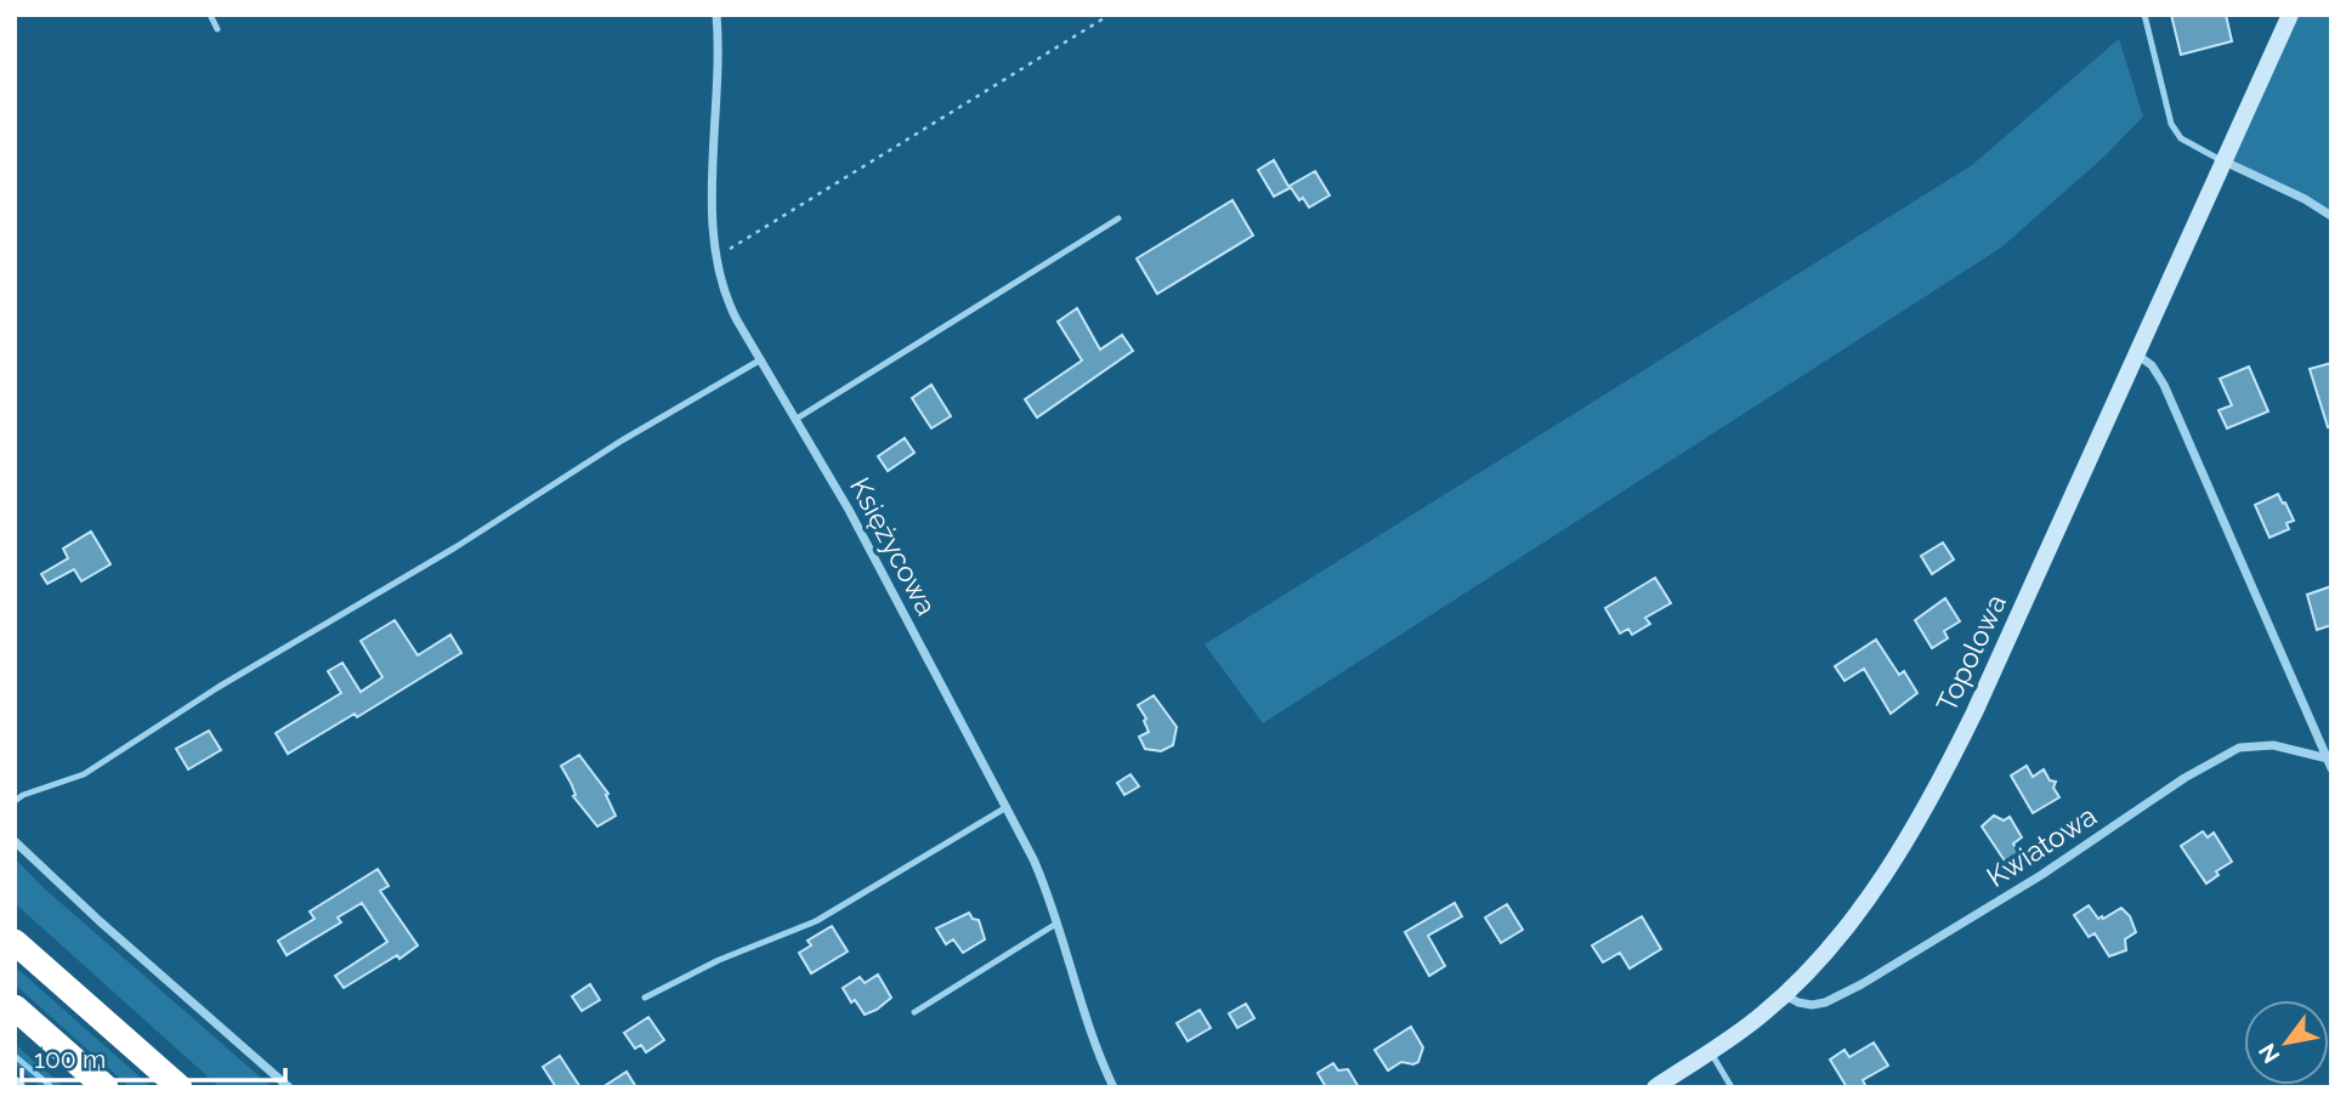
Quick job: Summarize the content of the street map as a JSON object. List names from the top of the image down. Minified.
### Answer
{"streets":{"street":["Księżycowa","Topolowa","Kwiatowa"]},"crossings":[["Topolowa","Kwiatowa"]],"scale_bar":"100 m","north":"bottom left"}
